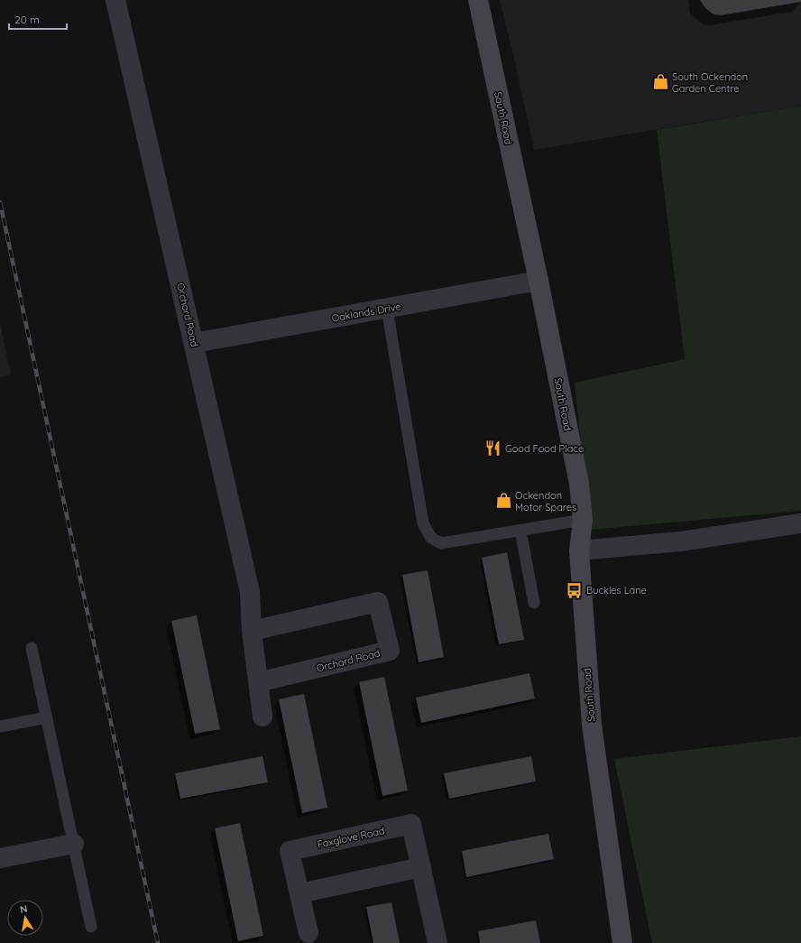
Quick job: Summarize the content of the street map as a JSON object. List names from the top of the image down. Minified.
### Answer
{"streets":{"main road":["South Road"],"street":["Oaklands Drive","Orchard Road","Foxglove Road"]},"crossings":[["South Road","Oaklands Drive"],["Oaklands Drive","Orchard Road"]],"places":{"shop":["South Ockendon Garden Centre","Ockendon Motor Spares"],"restaurant":["Good Food Place"],"bus stop":["Buckles Lane"]},"scale_bar":"20 m","north":"top"}
